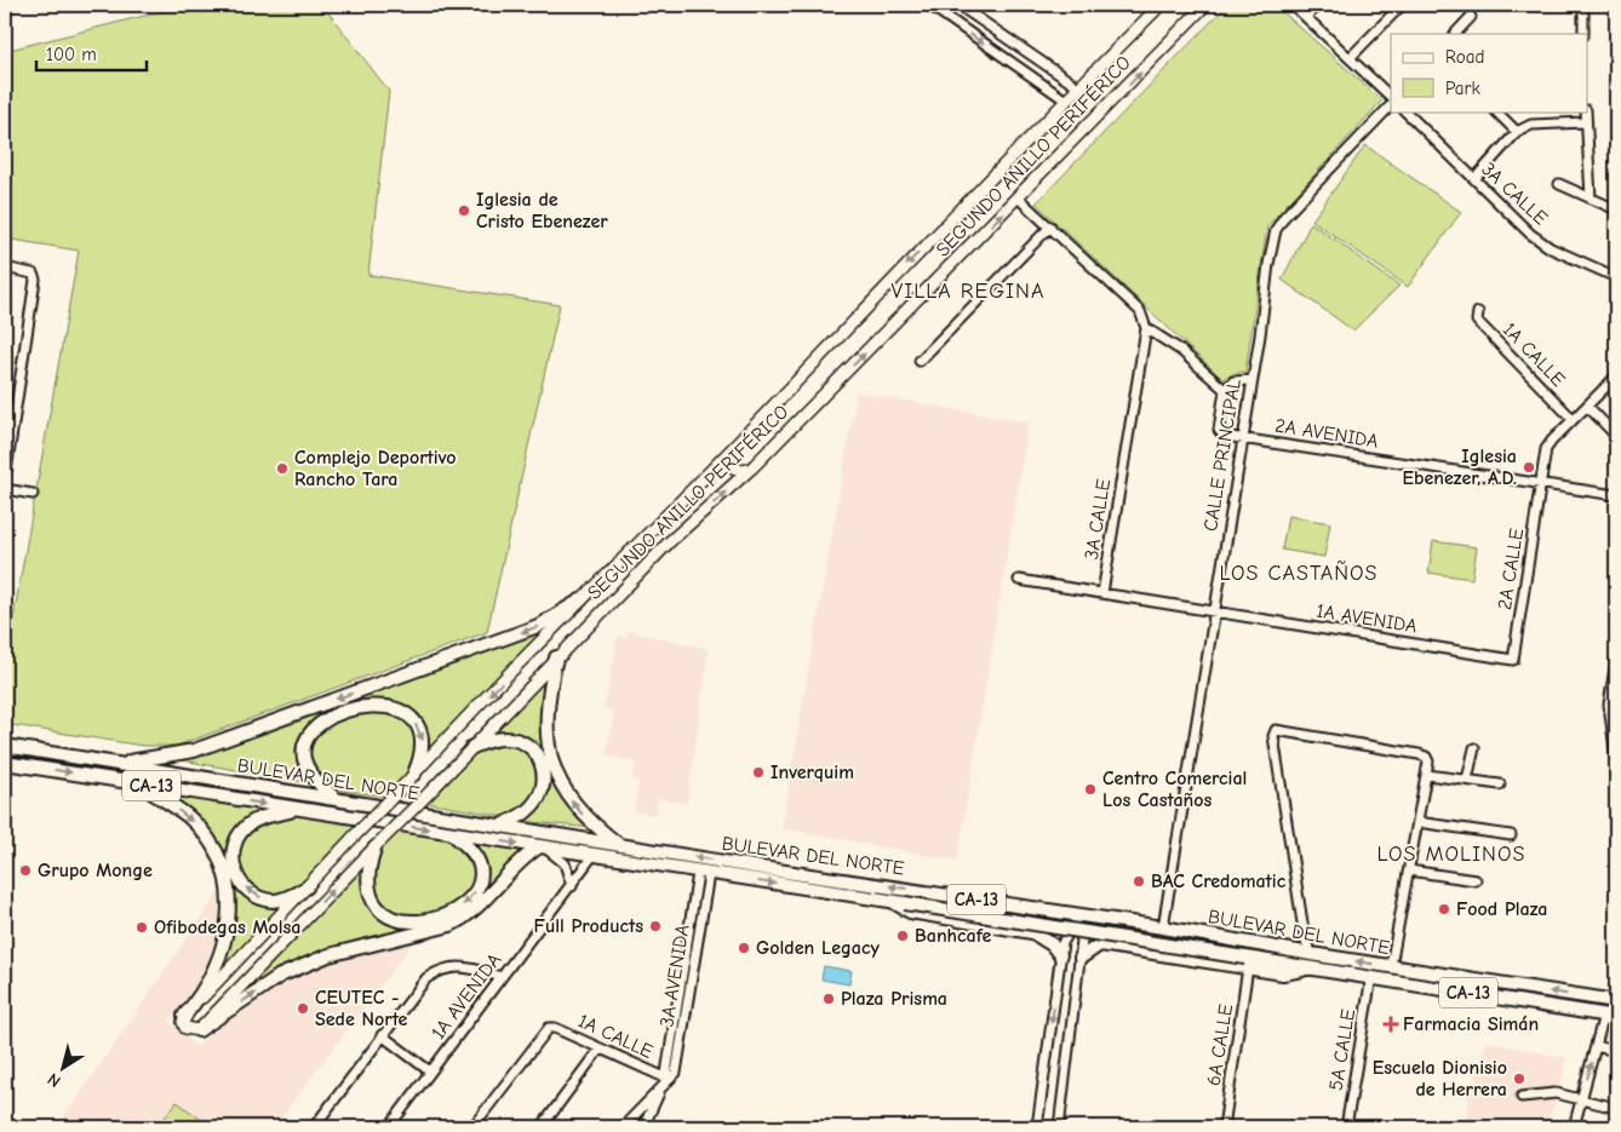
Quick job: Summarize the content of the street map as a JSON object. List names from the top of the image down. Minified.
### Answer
{"streets":{"highway":["BULEVAR DEL NORTE","CA-13"],"main road":["SEGUNDO ANILLO PERIFÉRICO"],"street":["3A CALLE","1A CALLE","2A AVENIDA","CALLE PRINCIPAL","2A CALLE","1A AVENIDA","3A AVENIDA","6A CALLE","5A CALLE"]},"crossings":[["3A CALLE","1A AVENIDA"],["1A CALLE","2A CALLE"],["1A CALLE","3A AVENIDA"],["2A AVENIDA","CALLE PRINCIPAL"],["2A AVENIDA","2A CALLE"],["CALLE PRINCIPAL","1A AVENIDA"],["CALLE PRINCIPAL","BULEVAR DEL NORTE"],["2A CALLE","1A AVENIDA"],["1A AVENIDA","BULEVAR DEL NORTE"],["BULEVAR DEL NORTE","3A AVENIDA"],["BULEVAR DEL NORTE","6A CALLE"],["BULEVAR DEL NORTE","5A CALLE"]],"districts":["VILLA REGINA","LOS CASTAÑOS","LOS MOLINOS"],"places":{"other":["Iglesia de Cristo Ebenezer","Iglesia Ebenezer, A.D.","Complejo Deportivo Rancho Tara","Inverquim","Centro Comercial Los Castaños","Grupo Monge","BAC Credomatic","Food Plaza","Full Products","Ofibodegas Molsa","Banhcafe","Golden Legacy","Plaza Prisma","CEUTEC - Sede Norte","Escuela Dionisio de Herrera"],"health":["Farmacia Simán"]},"legend":["Road","Park"],"scale_bar":"100 m","north":"bottom left"}
